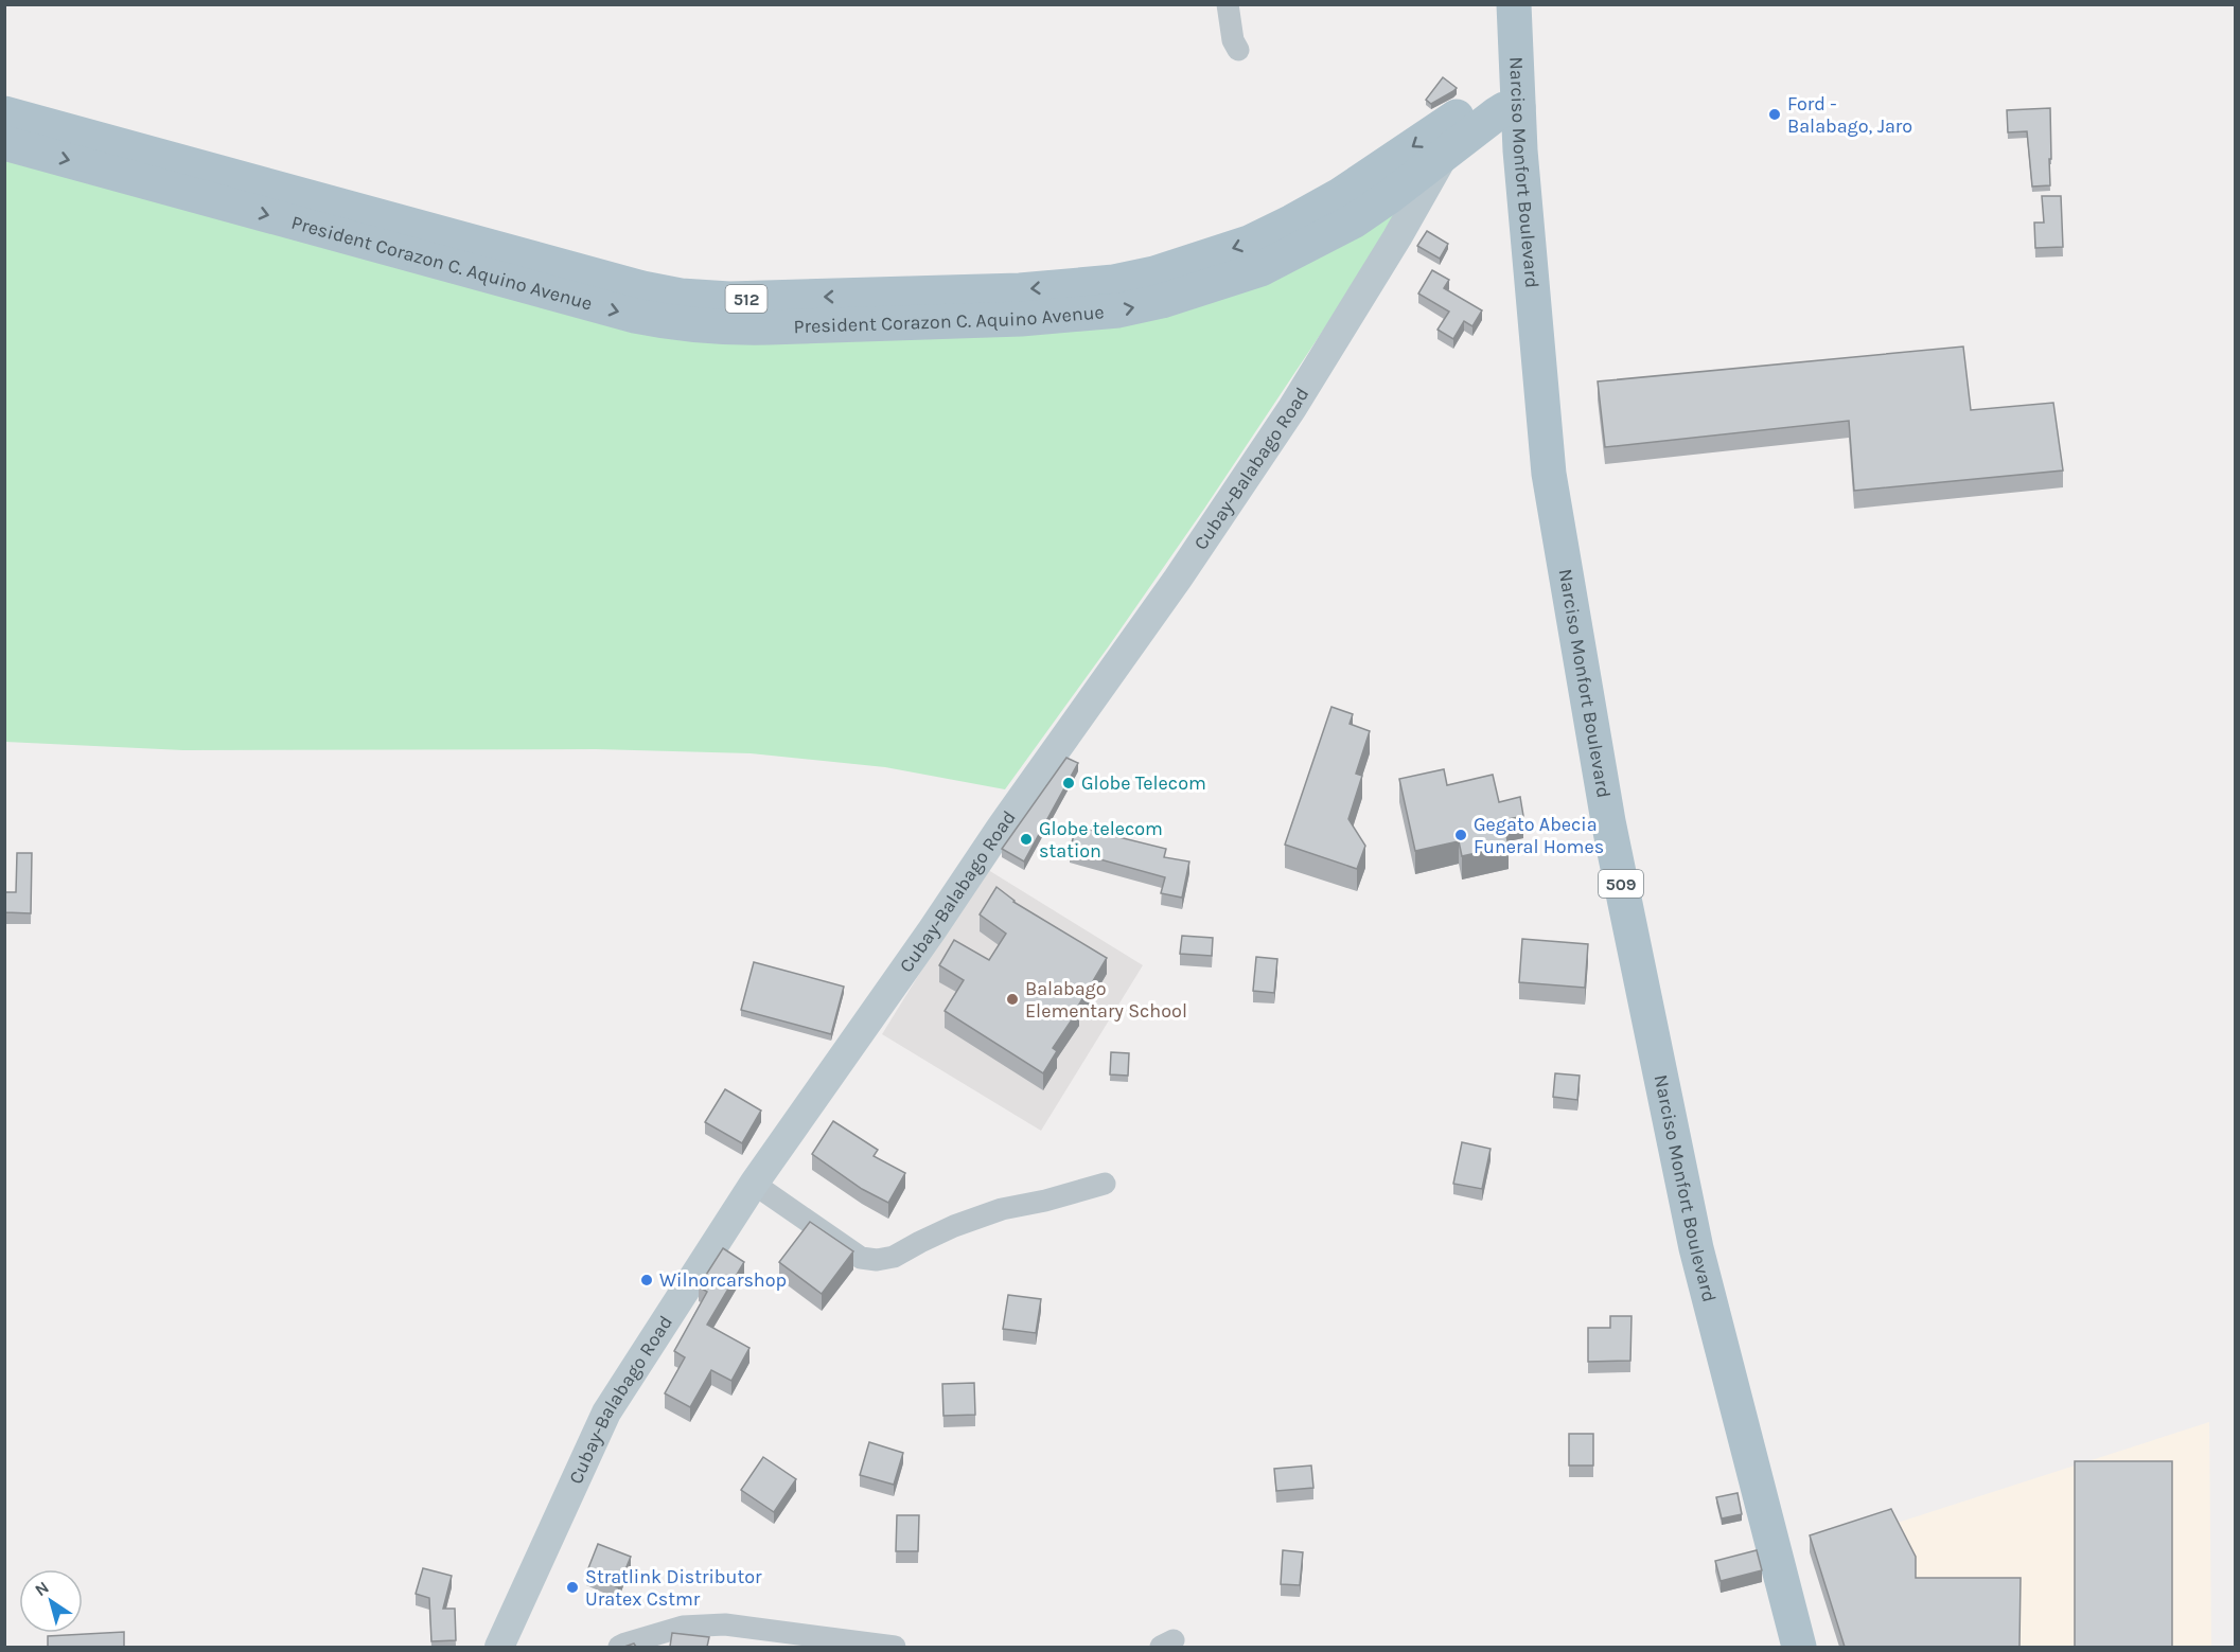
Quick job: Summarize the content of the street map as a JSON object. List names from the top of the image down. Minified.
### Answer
{"streets":{"main road":["Narciso Monfort Boulevard","President Corazon C. Aquino Avenue","512","Cubay-Balabago Road","509"]},"crossings":[["Narciso Monfort Boulevard","President Corazon C. Aquino Avenue"],["President Corazon C. Aquino Avenue","Cubay-Balabago Road"]],"places":["Ford - Balabago, Jaro","Globe Telecom","Gegato Abecia Funeral Homes","Globe telecom station","Balabago Elementary School","Wilnorcarshop","Stratlink Distributor Uratex Cstmr"],"north":"top left"}
